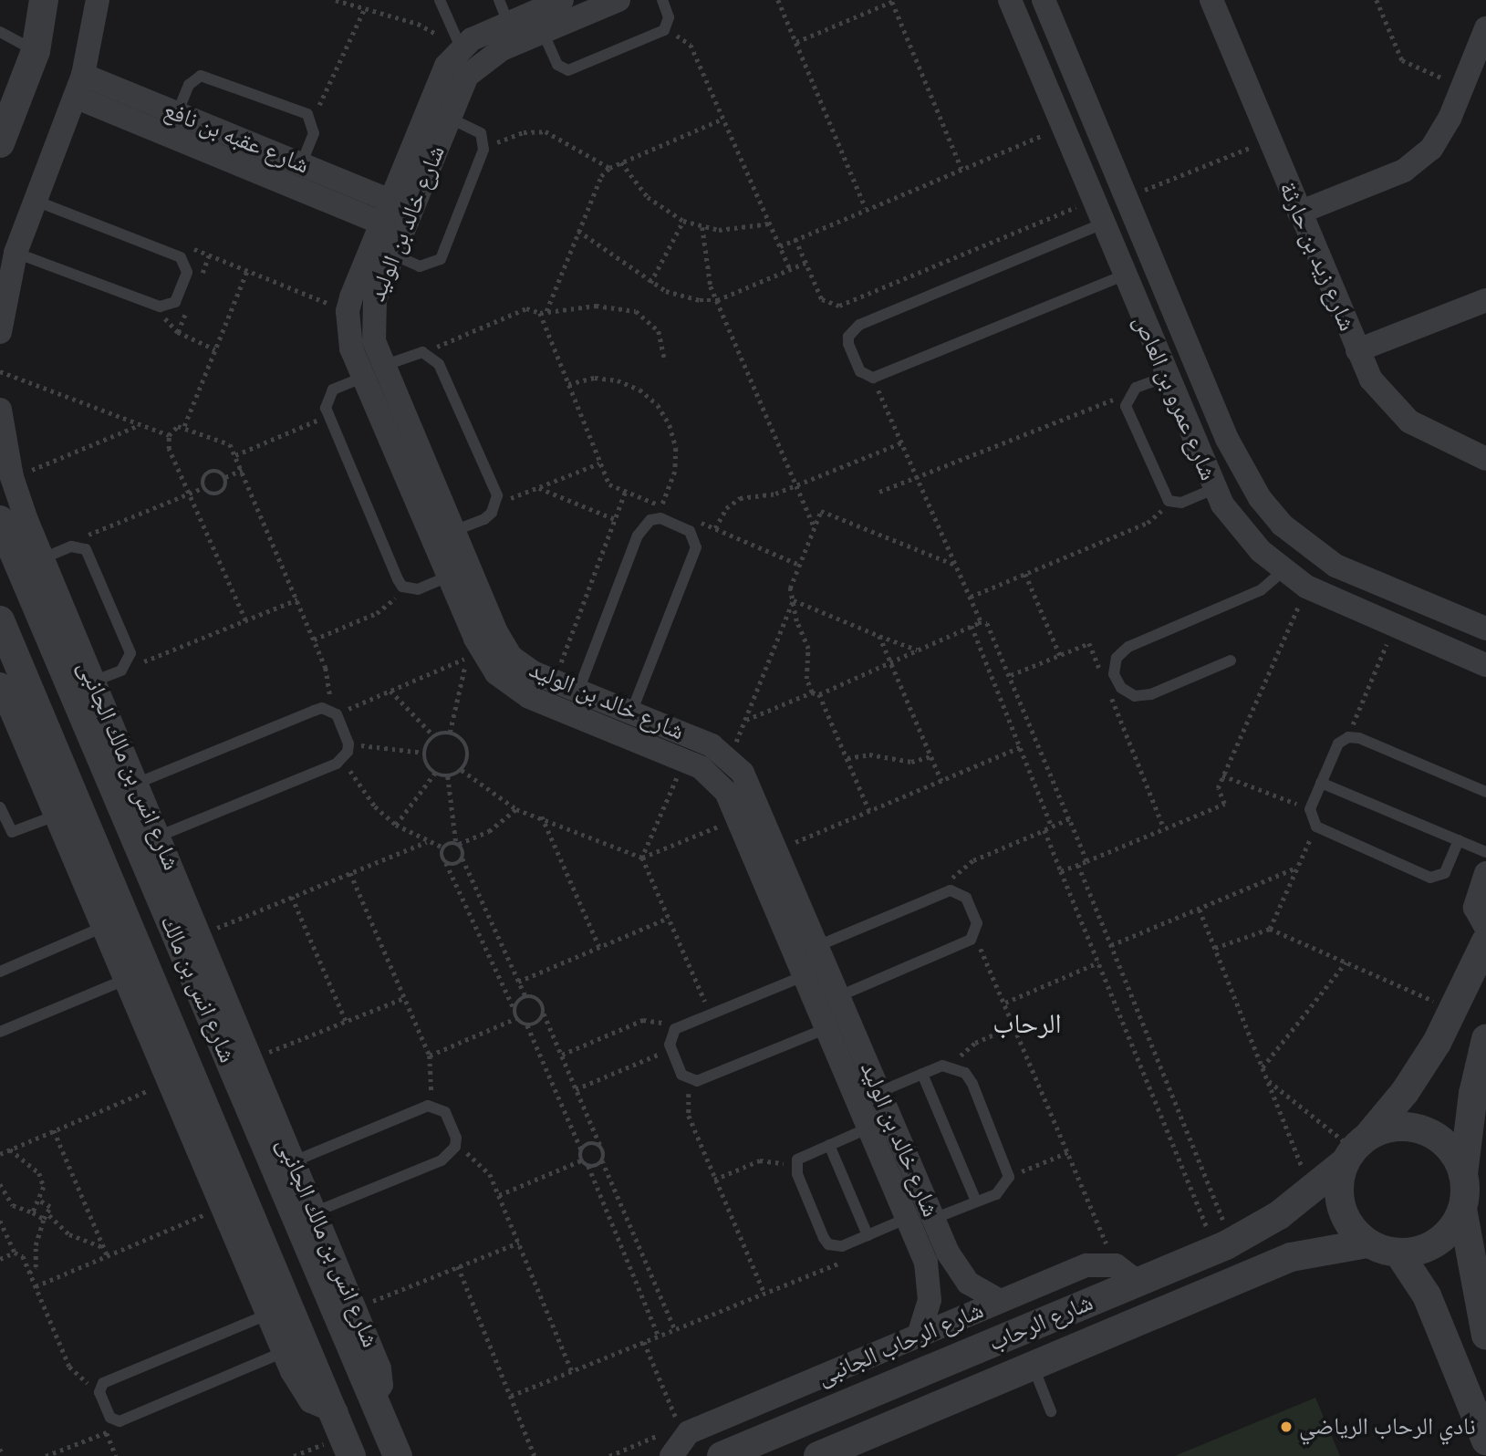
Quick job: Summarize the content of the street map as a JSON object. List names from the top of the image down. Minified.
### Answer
{"streets":{"street":["شارع عقبه بن نافع","شارع خالد بن الوليد","شارع زيد بن حارثة","شارع عمرو بن العاص","شارع انس بن مالك الجانبى","شارع انس بن مالك","شارع الرحاب","شارع الرحاب الجانبى"]},"crossings":[["شارع عقبه بن نافع","شارع خالد بن الوليد"],["شارع خالد بن الوليد","شارع الرحاب الجانبى"],["شارع انس بن مالك الجانبى","شارع انس بن مالك"],["شارع الرحاب","شارع الرحاب الجانبى"]],"districts":["الرحاب"],"places":["نادي الرحاب الرياضي"]}
